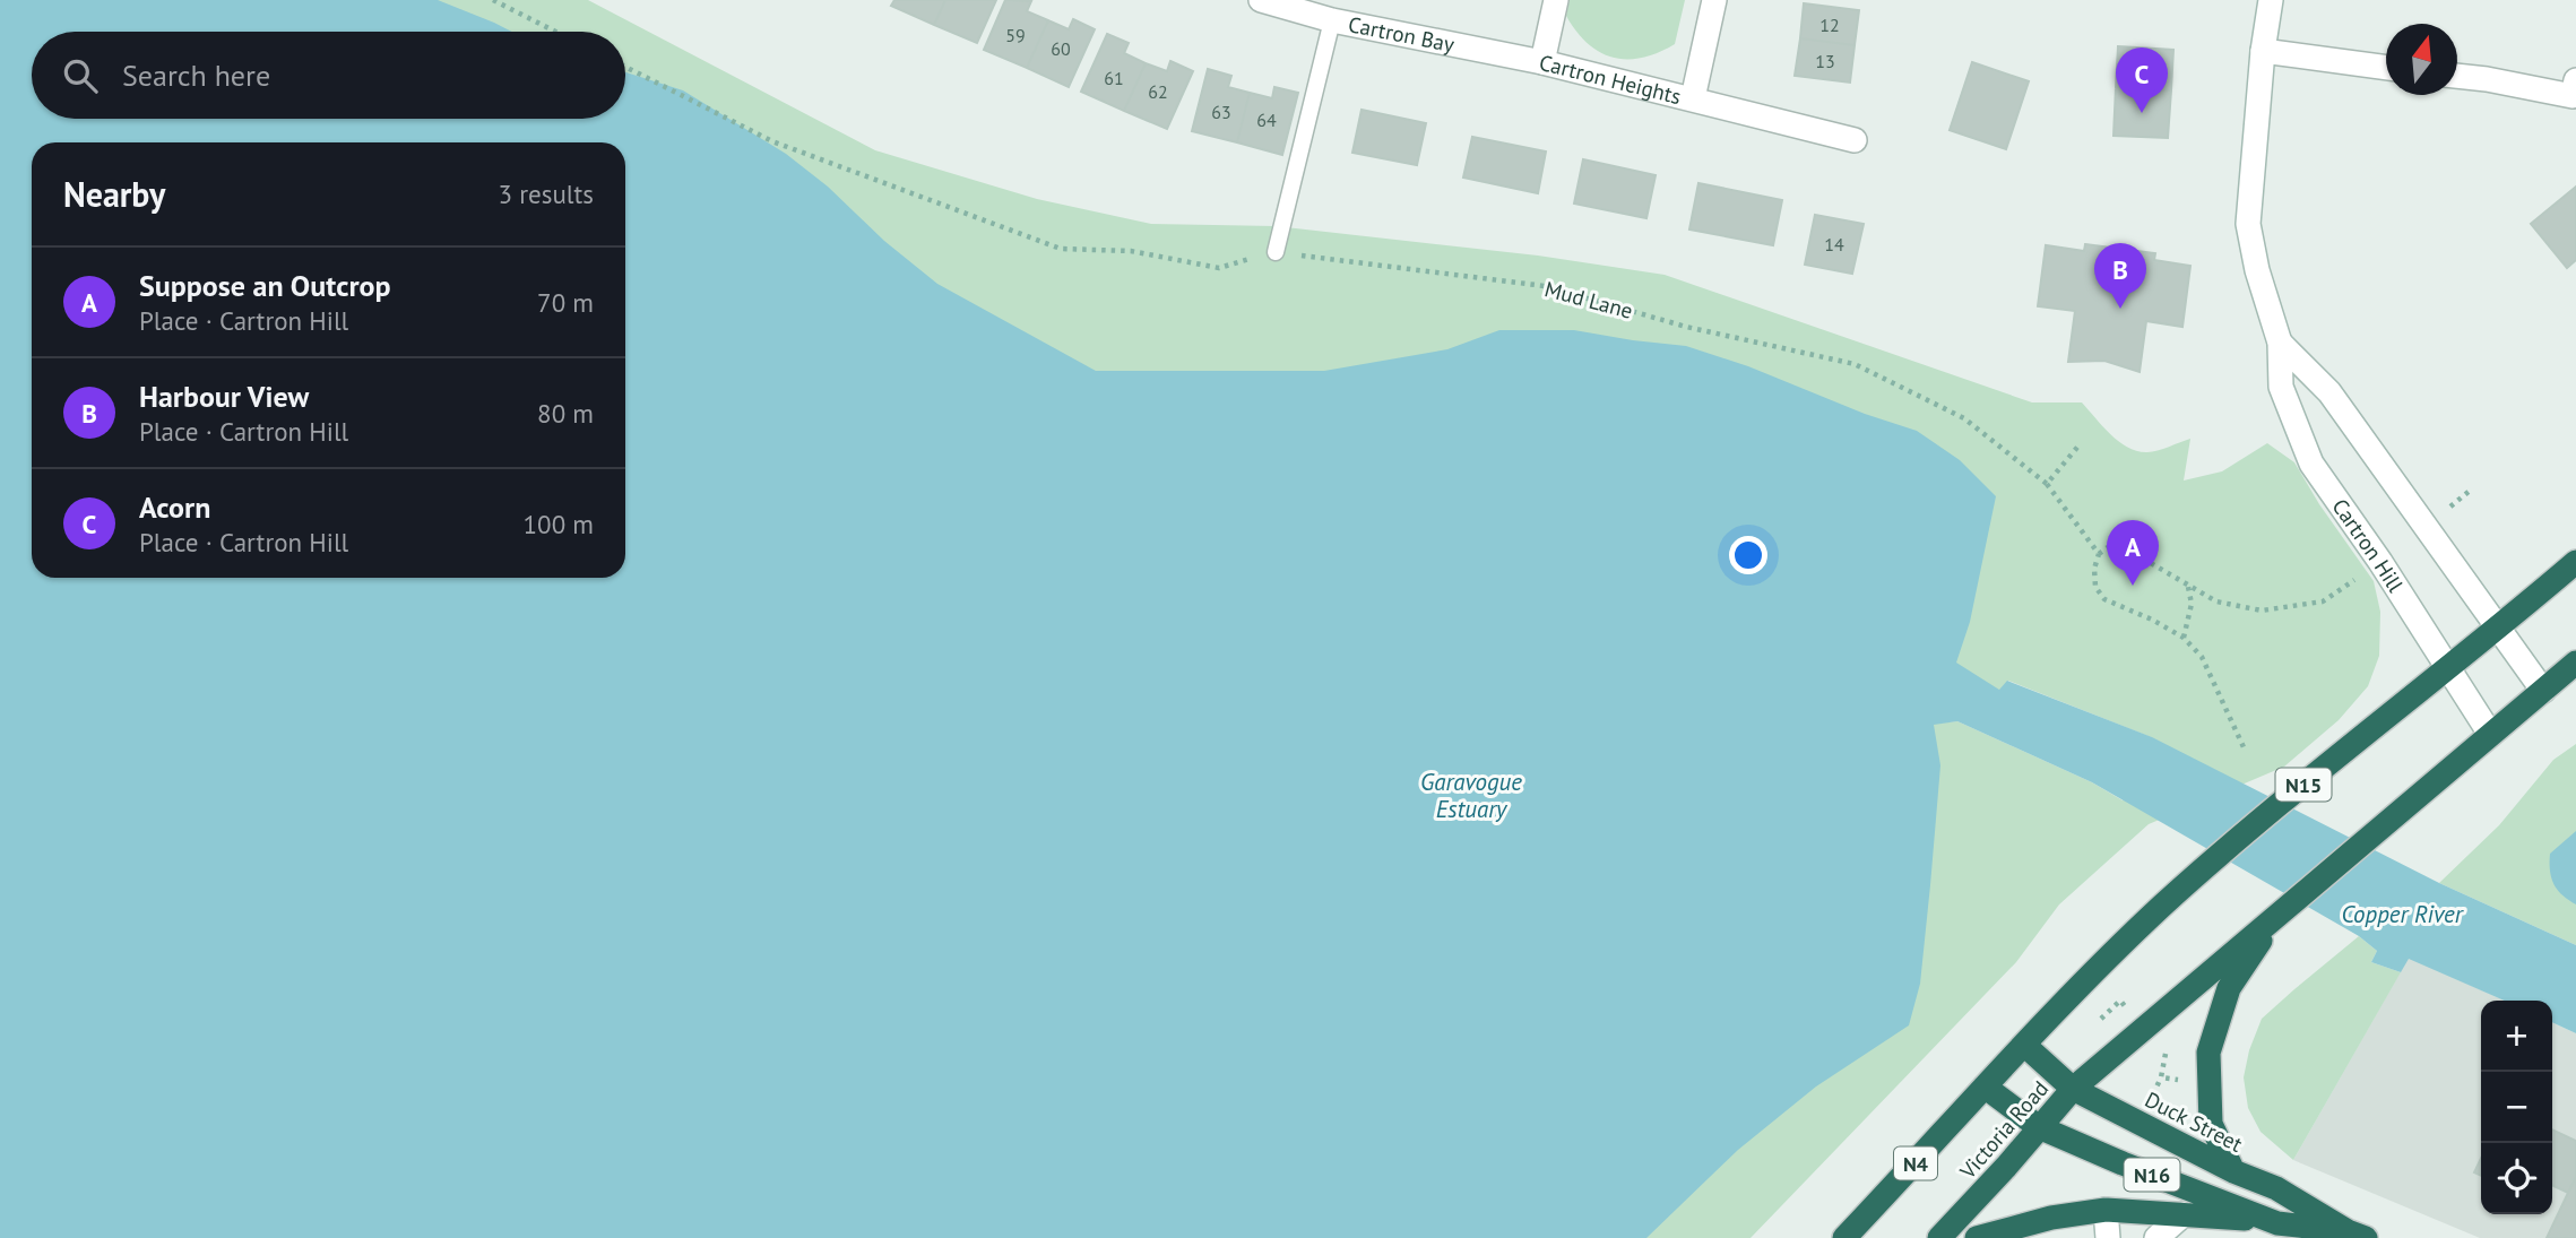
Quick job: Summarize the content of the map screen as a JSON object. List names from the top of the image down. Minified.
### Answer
{"streets":{"highway":["N15","Duck Street","Victoria Road","N4","N16"],"main road":["Cartron Bay","Cartron Heights","Cartron Hill"],"path":["Mud Lane"]},"crossings":[["Cartron Bay","Cartron Heights"],["Cartron Hill","N15"],["Cartron Hill","Victoria Road"],["N15","Duck Street"],["N15","Victoria Road"],["Duck Street","Victoria Road"]],"water":["Garavogue Estuary","Copper River"],"house_numbers":["12","59","60","13","61","62","63","64","14"],"north":"top","page":{"search":"Search here","pins":["C","B","A"],"heading":["Nearby","3 results"],"list":[{"mark":"A","name":"Suppose an Outcrop","note":"Place · Cartron Hill","value":"70 m"},{"mark":"B","name":"Harbour View","note":"Place · Cartron Hill","value":"80 m"},{"mark":"C","name":"Acorn","note":"Place · Cartron Hill","value":"100 m"}],"map_buttons":["+","−"]}}
